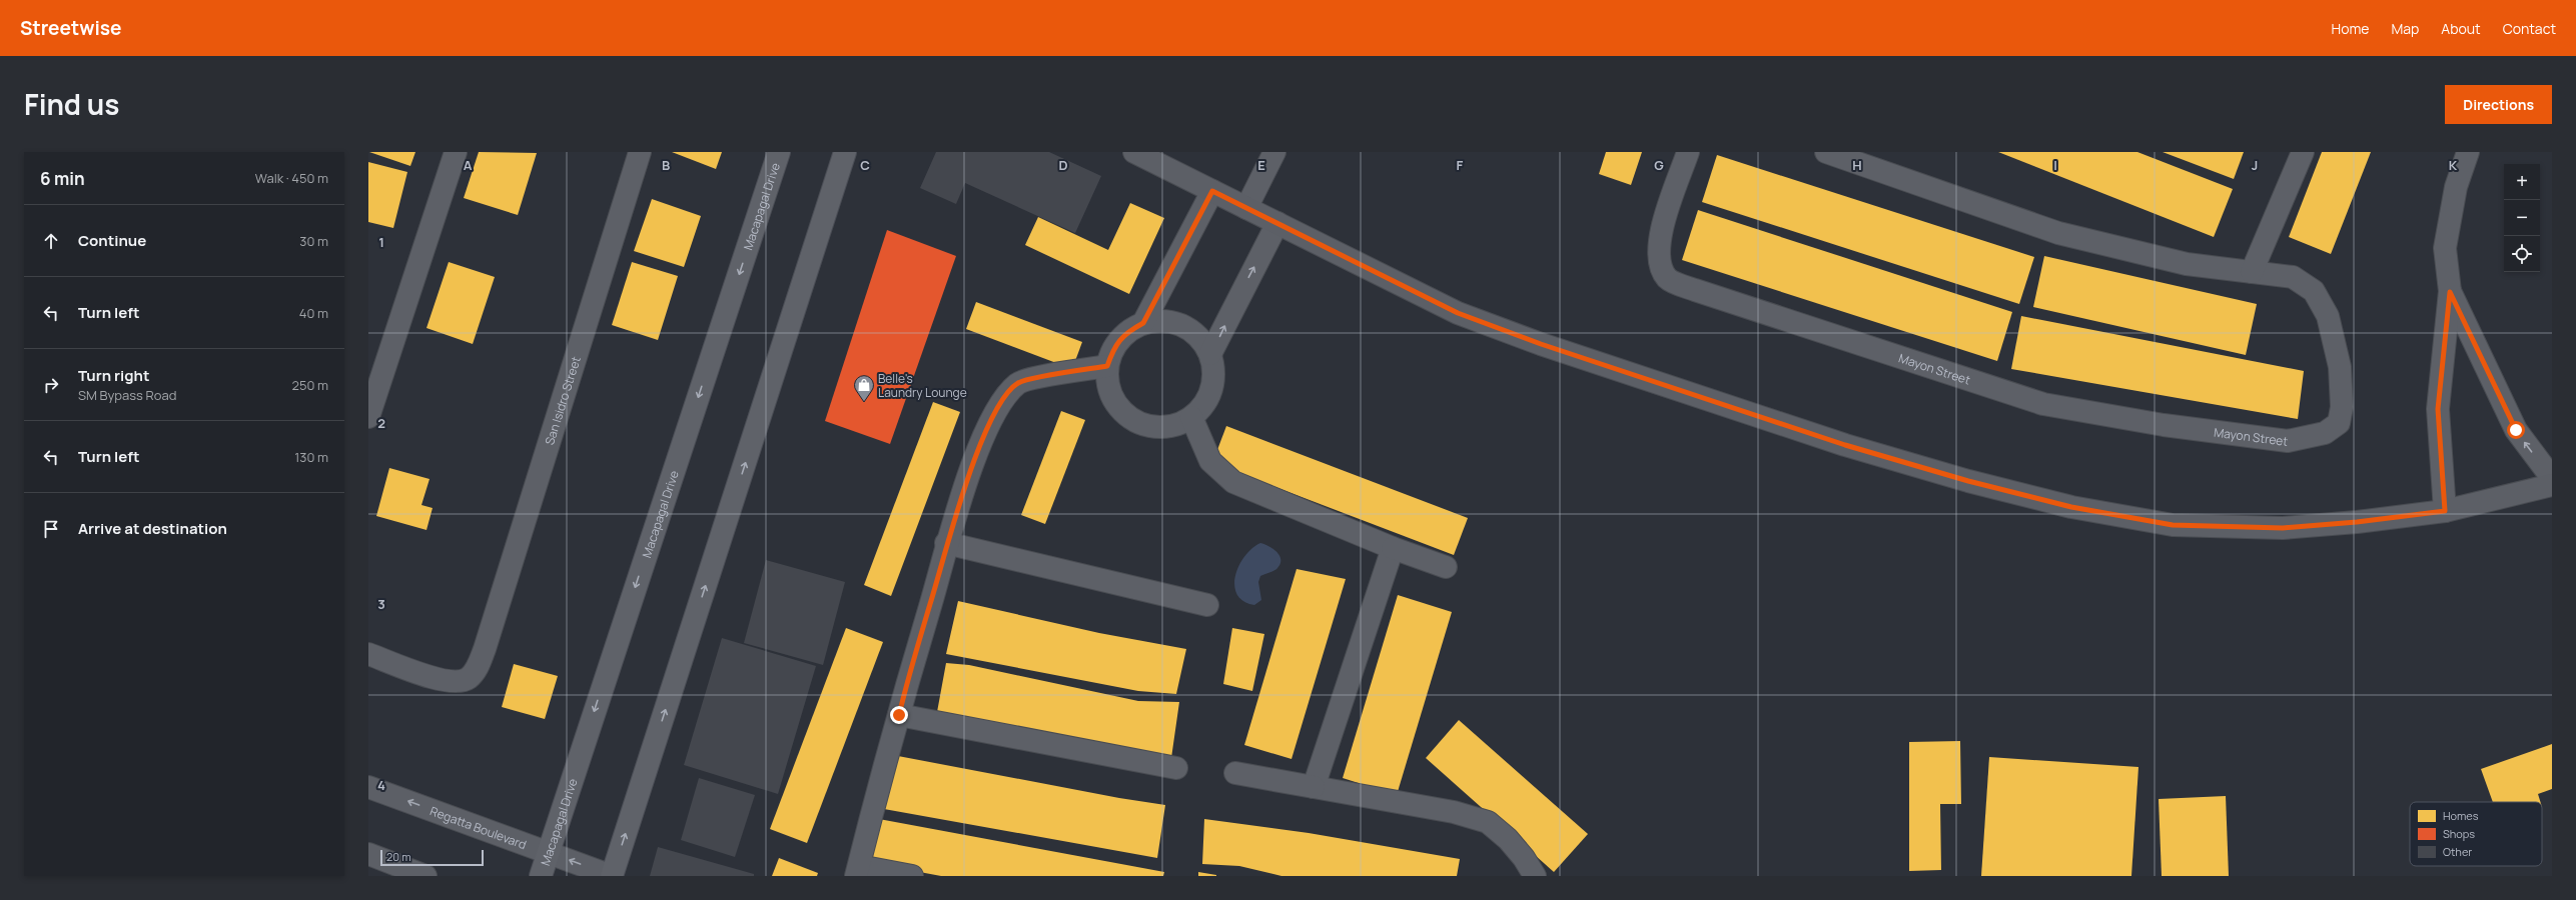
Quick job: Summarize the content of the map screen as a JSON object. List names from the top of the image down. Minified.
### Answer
{"streets":{"main road":["Macapagal Drive"],"street":["Mayon Street","San Isidro Street","Regatta Boulevard"]},"crossings":[["Macapagal Drive","Regatta Boulevard"]],"one_way":["Regatta Boulevard"],"places":{"shop":["Belle's Laundry Lounge"]},"legend":["Homes","Shops","Other"],"scale_bar":"20 m","page":{"header":"Streetwise","nav":["Home","Map","About","Contact"],"title":"Find us","buttons":"Directions","heading":["6 min","Walk · 450 m"],"map_buttons":["+","−"],"list":[["Continue","30 m"],["Turn left","40 m"],["Turn right","SM Bypass Road","250 m"],["Turn left","130 m"],"Arrive at destination"],"scale":"20 m"},"grid":{"columns":["A","B","C","D","E","F","G","H","I","J","K"],"rows":["1","2","3","4"]}}
